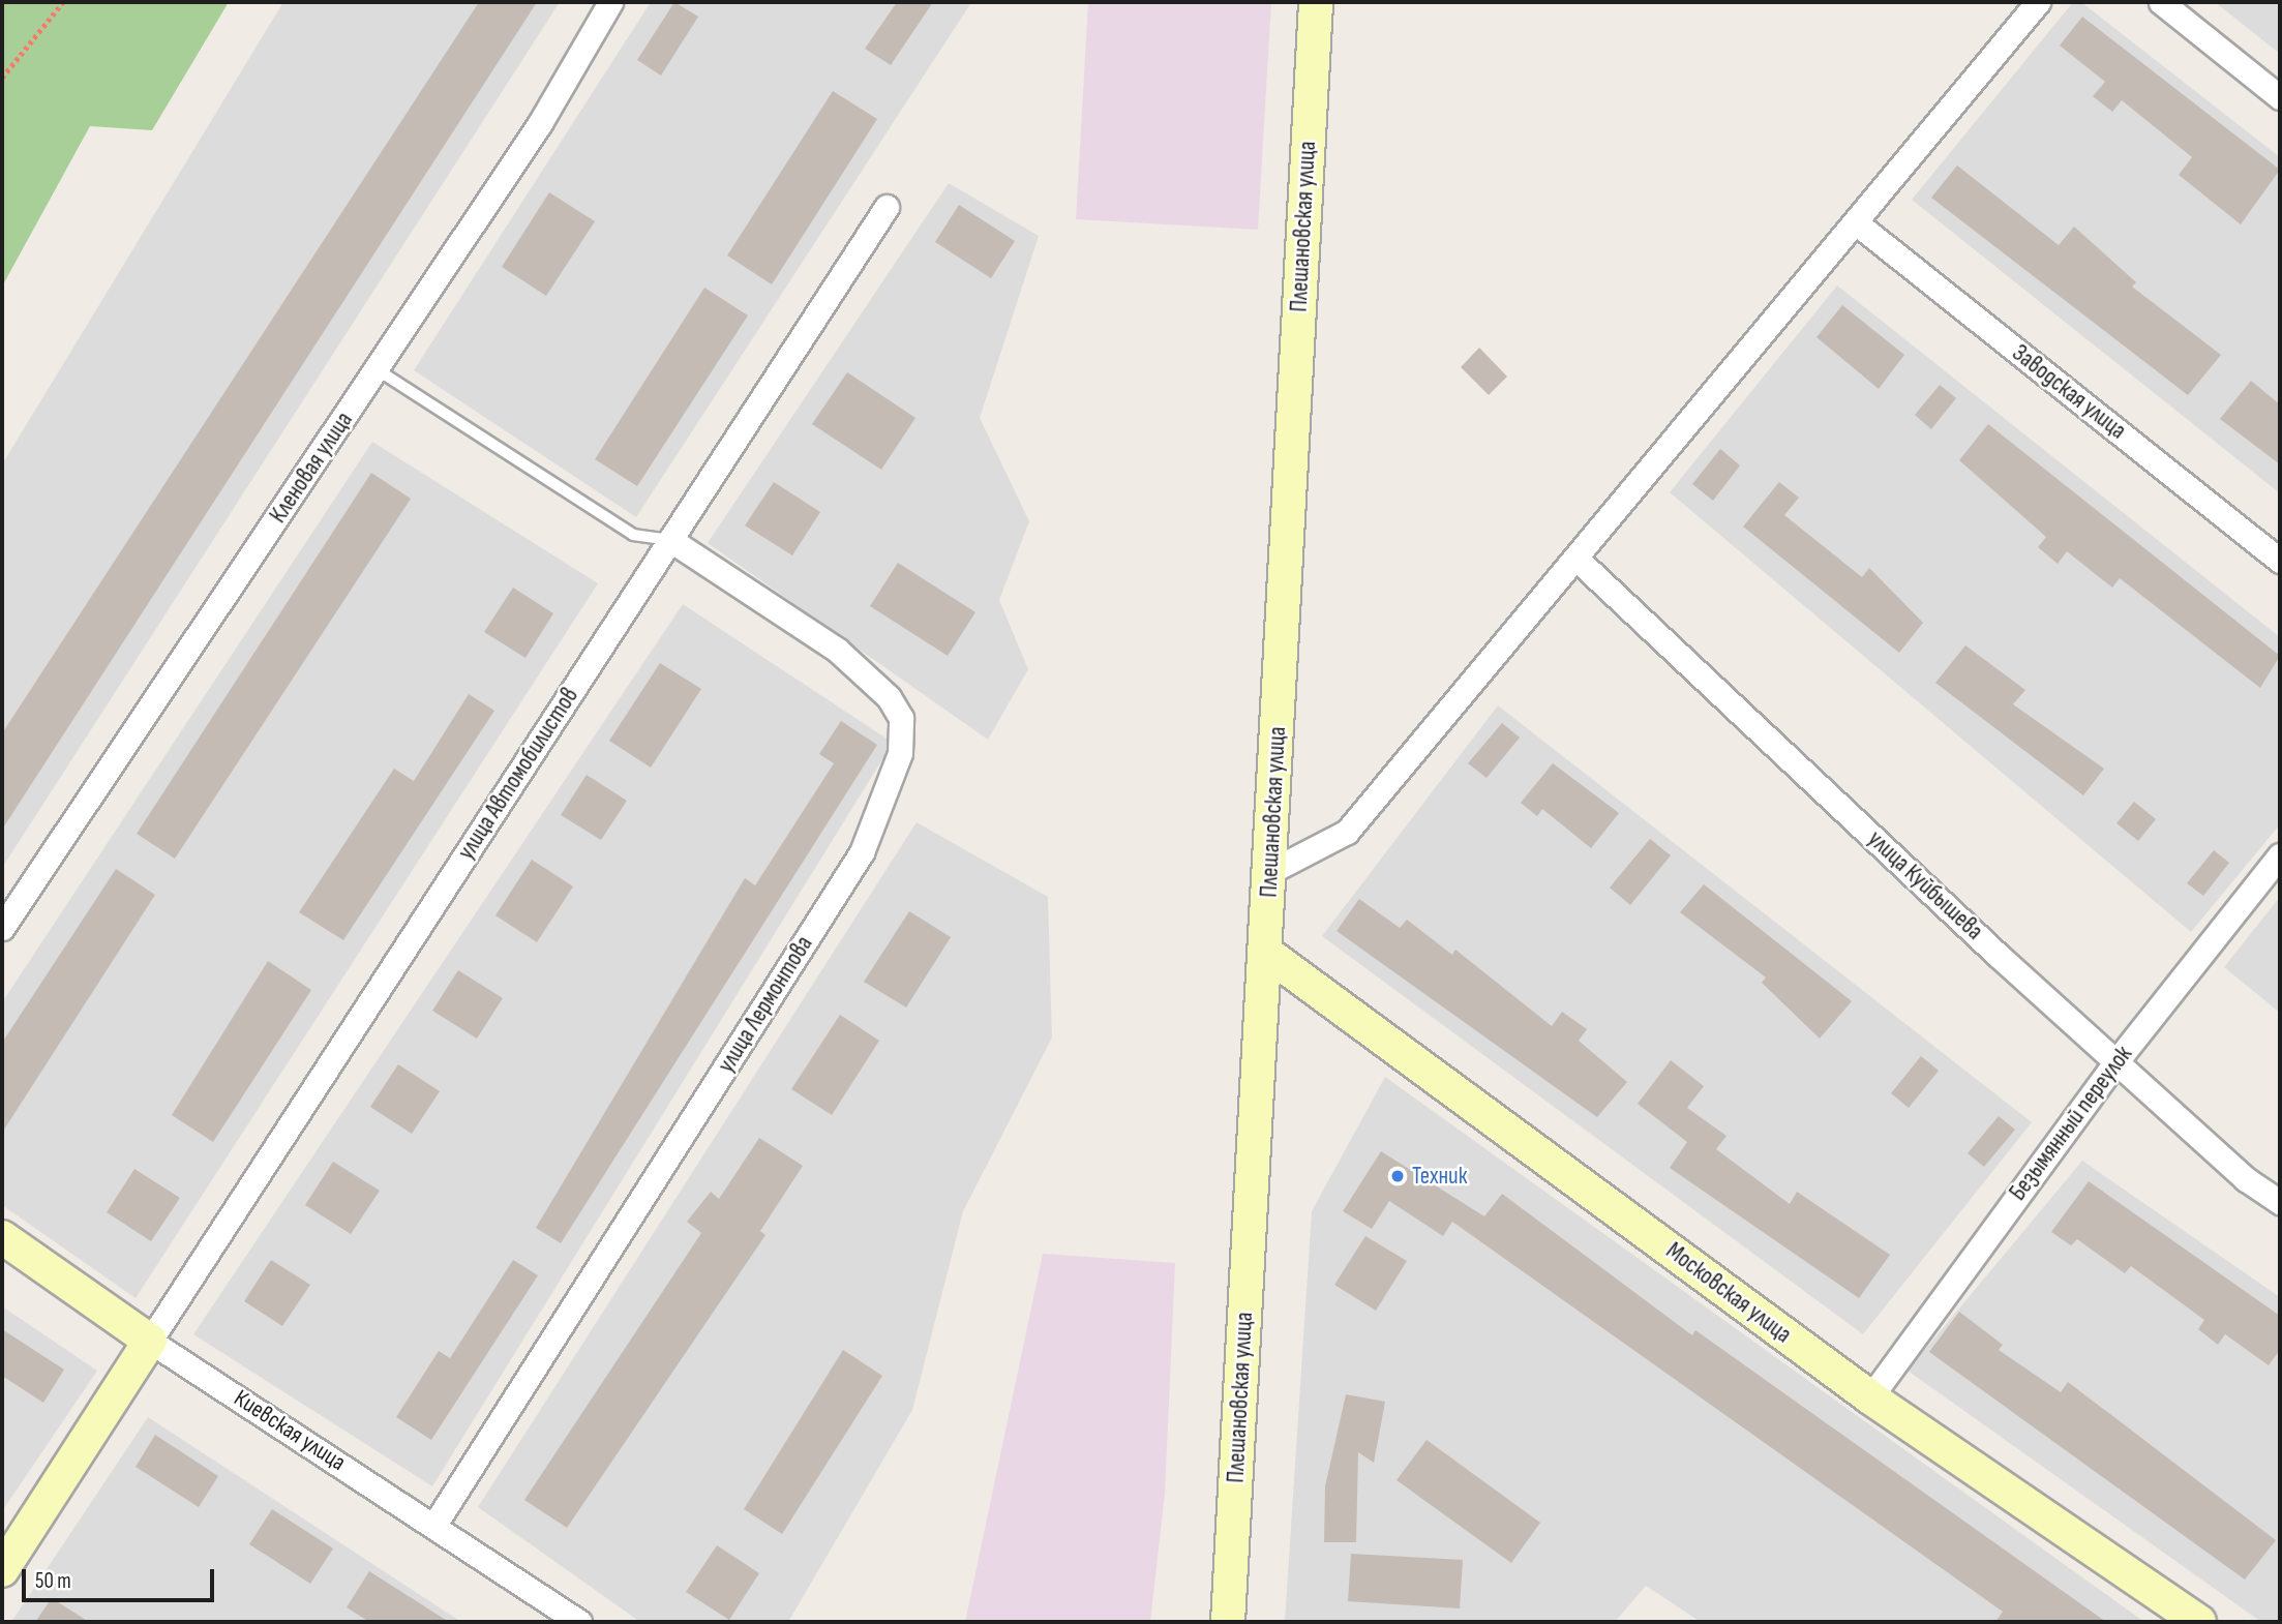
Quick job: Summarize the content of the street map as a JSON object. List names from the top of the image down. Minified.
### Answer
{"streets":{"main road":["Плешановская улица","Московская улица","Киевская улица"],"street":["Заводская улица","Кленовая улица","улица Автомобилистов","улица Куйбышева","улица Лермонтова","Безымянный переулок"]},"crossings":[["Плешановская улица","Московская улица"],["улица Автомобилистов","улица Лермонтова"],["улица Автомобилистов","Киевская улица"],["улица Куйбышева","Безымянный переулок"],["улица Лермонтова","Киевская улица"],["Безымянный переулок","Московская улица"]],"places":["Техник"],"scale_bar":"50 m"}
